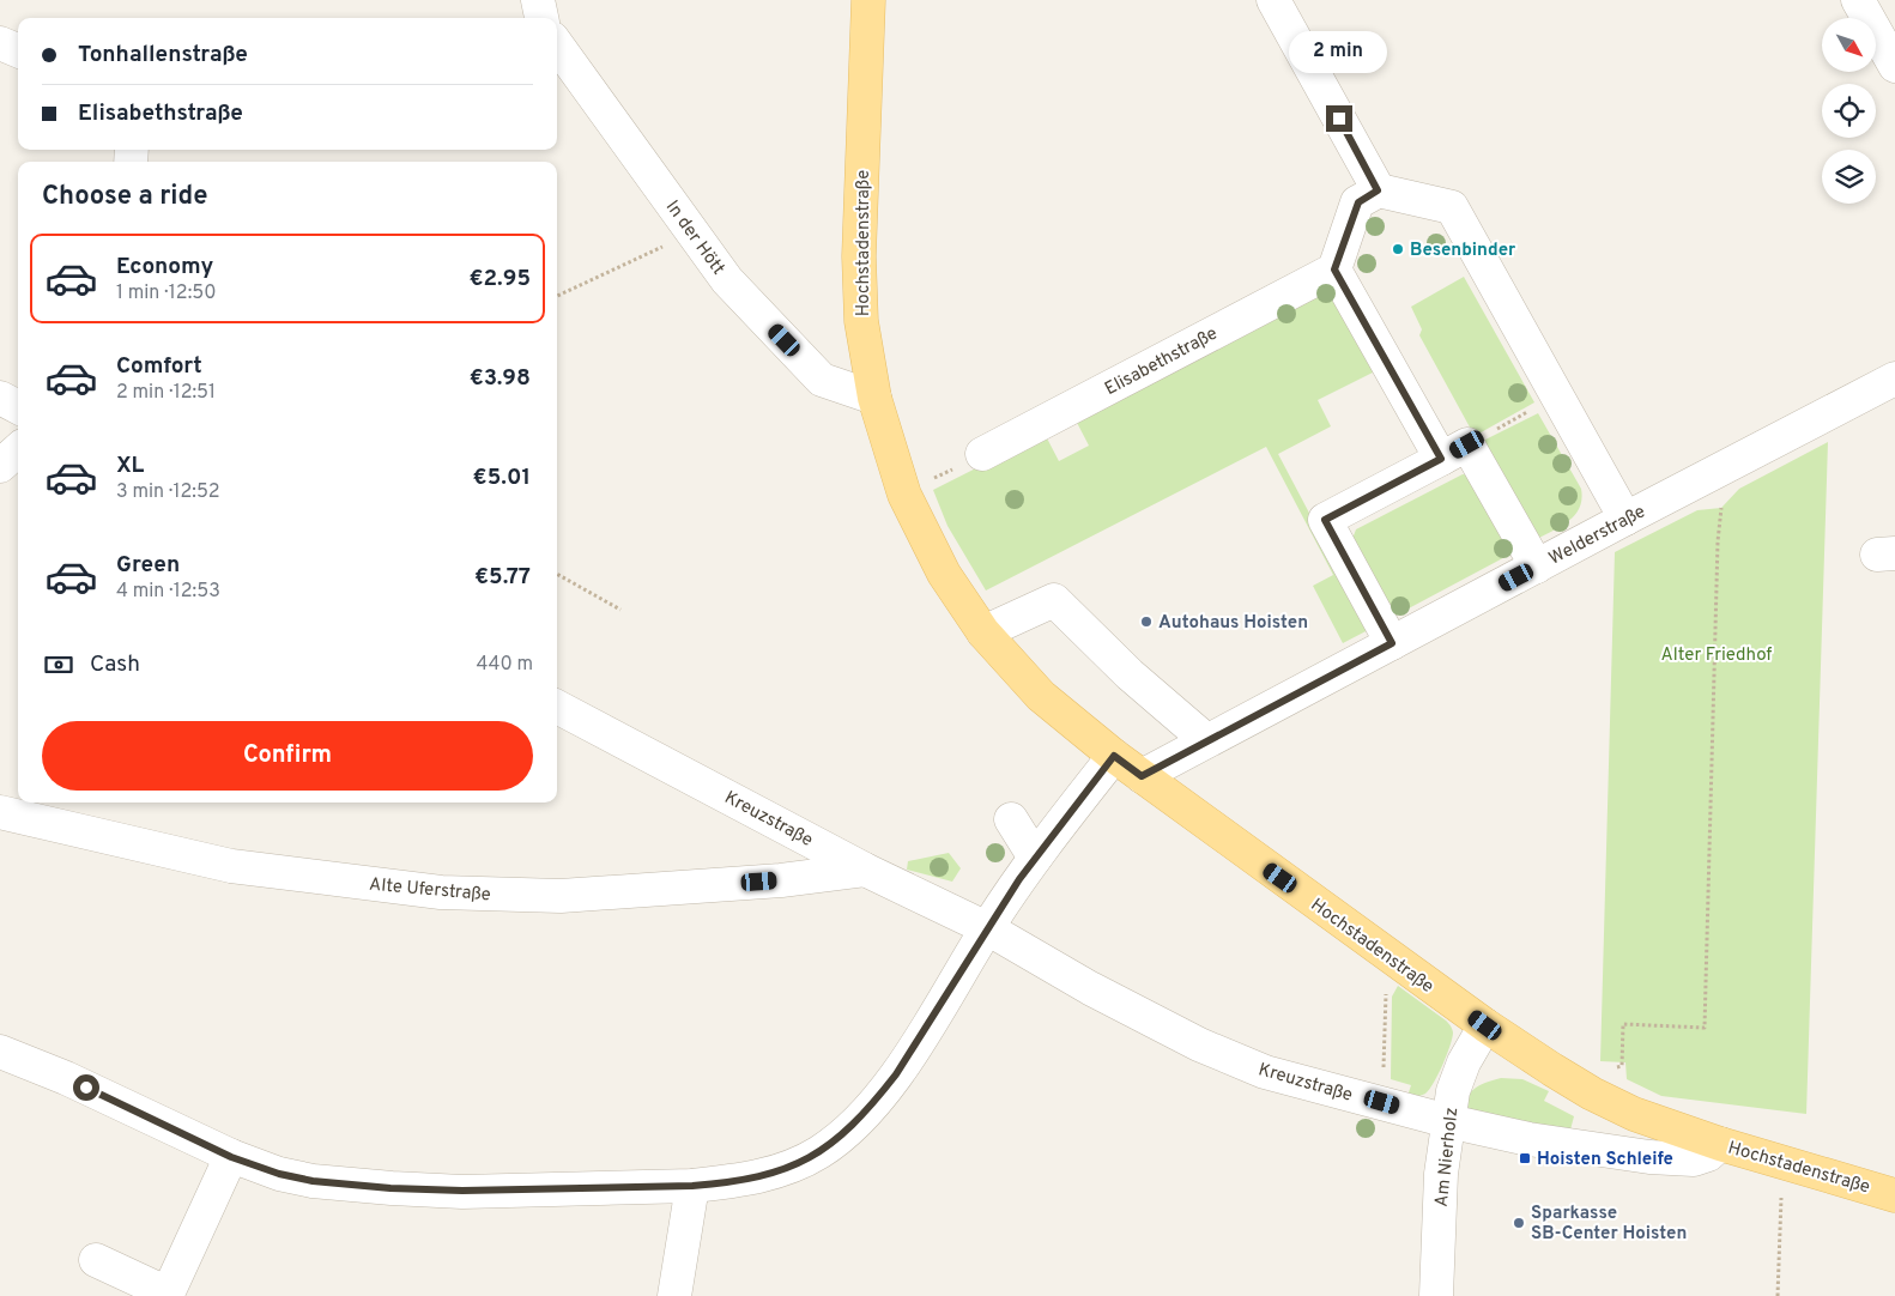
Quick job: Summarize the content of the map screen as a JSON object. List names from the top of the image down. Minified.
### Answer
{"streets":{"main road":["Hochstadenstraße"],"street":["In der Hött","Elisabethstraße","Welderstraße","Kreuzstraße","Alte Uferstraße","Am Nierholz"]},"crossings":[["In der Hött","Hochstadenstraße"],["Hochstadenstraße","Welderstraße"],["Hochstadenstraße","Kreuzstraße"],["Hochstadenstraße","Am Nierholz"],["Kreuzstraße","Alte Uferstraße"],["Kreuzstraße","Am Nierholz"]],"parks":["Alter Friedhof"],"places":{"other":["Besenbinder","Autohaus Hoisten","Sparkasse SB-Center Hoisten"],"transit":["Hoisten Schleife"]},"north":"bottom right","page":{"banner":["Tonhallenstraße","Elisabethstraße"],"bubble":"2 min","heading":"Choose a ride","list":[{"name":"Economy","note":"1 min · 12:50","value":"€2.95"},{"name":"Comfort","note":"2 min · 12:51","value":"€3.98"},{"name":"XL","note":"3 min · 12:52","value":"€5.01"},{"name":"Green","note":"4 min · 12:53","value":"€5.77"}],"pay":["Cash","440 m"],"buttons":"Confirm"}}
